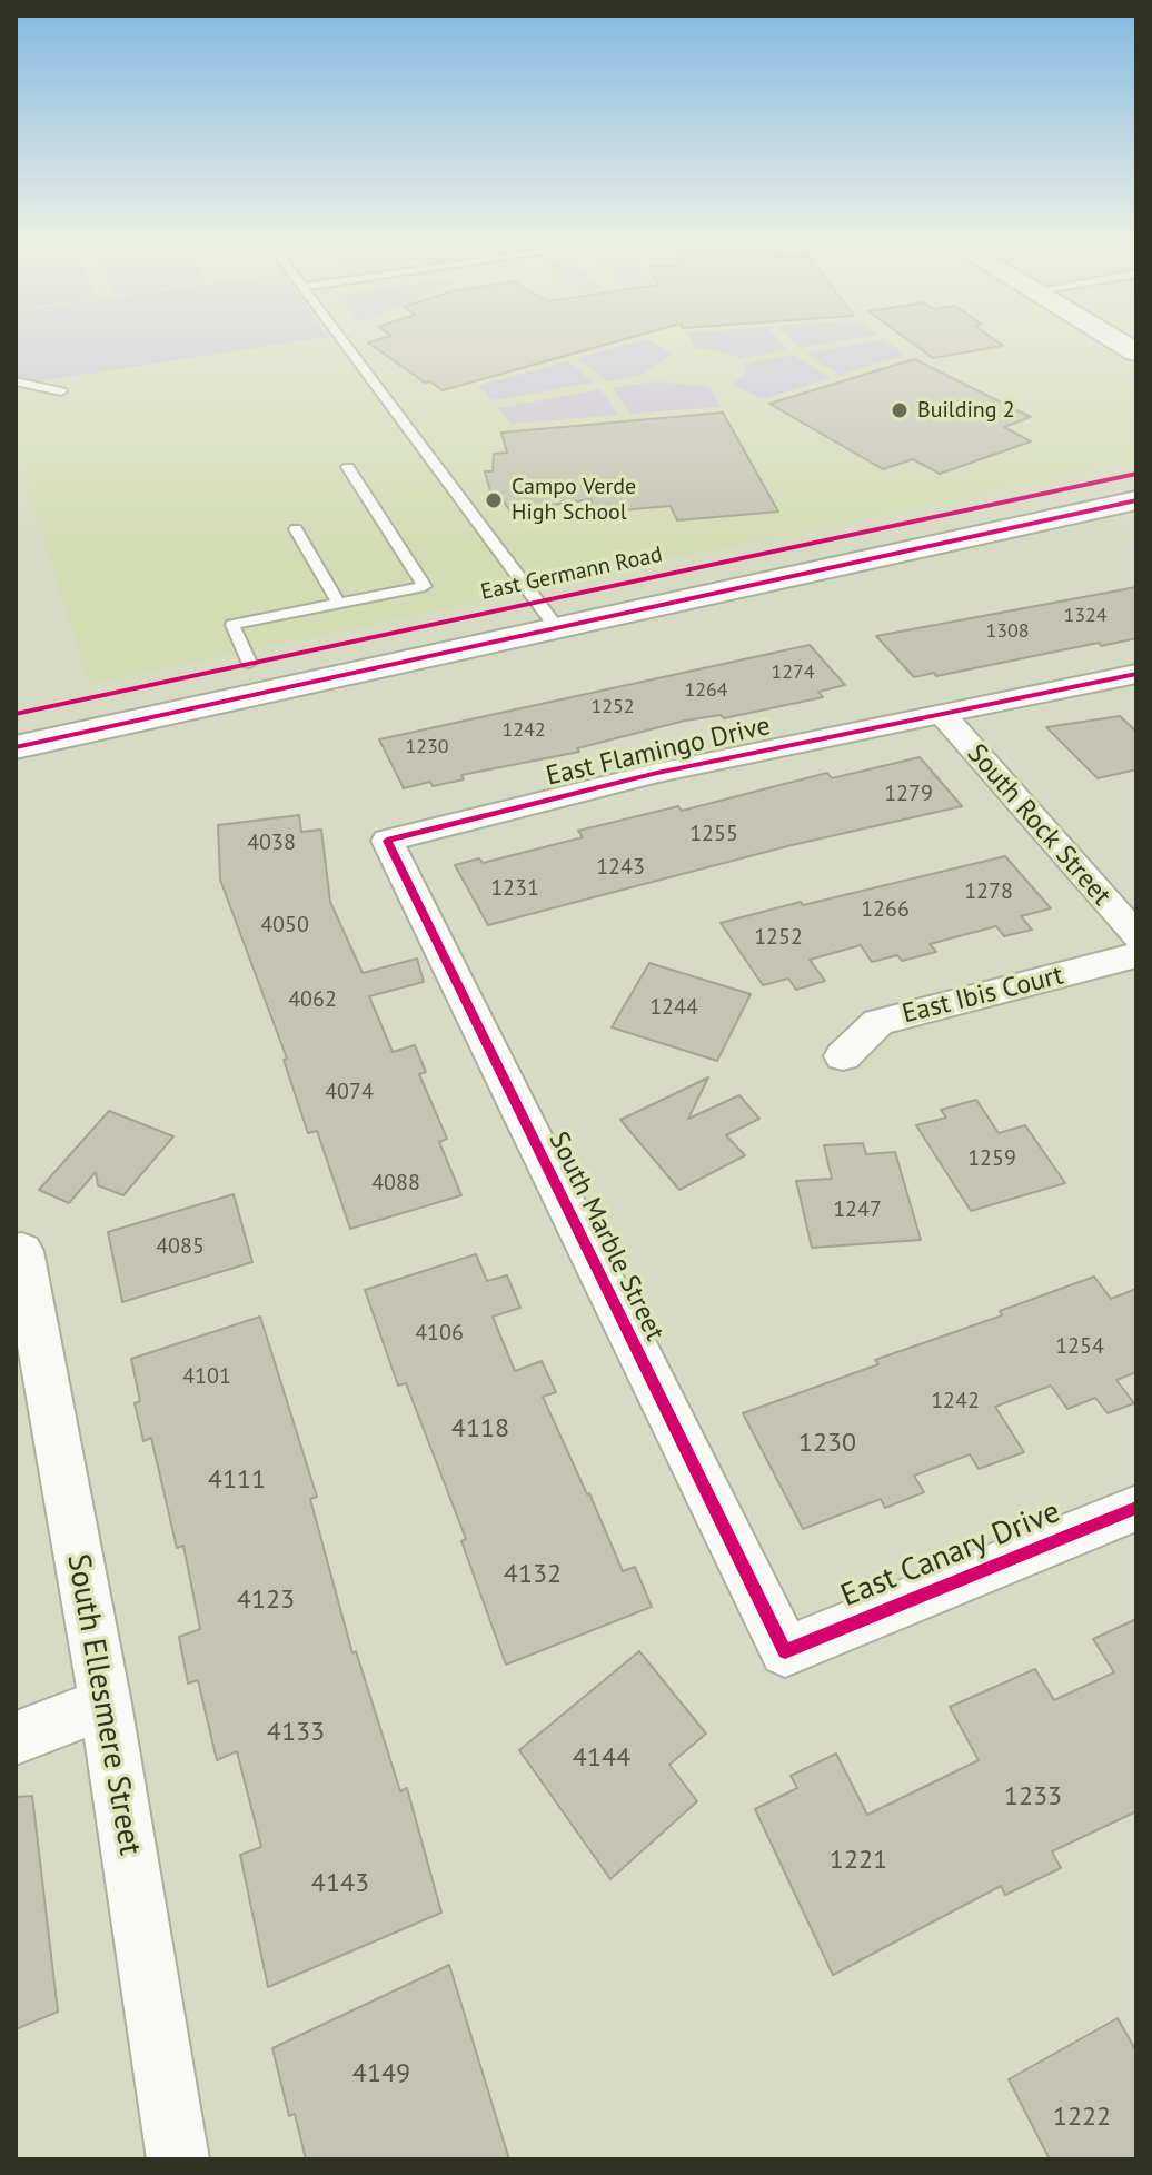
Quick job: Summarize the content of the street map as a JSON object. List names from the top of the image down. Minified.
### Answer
{"streets":{"main road":["East Germann Road"],"street":["East Flamingo Drive","South Rock Street","East Ibis Court","South Marble Street","East Canary Drive","South Ellesmere Street"]},"crossings":[["East Flamingo Drive","South Rock Street"],["East Flamingo Drive","South Marble Street"],["South Marble Street","East Canary Drive"]],"places":["Building 2","Campo Verde High School"],"house_numbers":["1324","1308","1274","1264","1252","1242","1230","1279","1255","4038","1243","1231","1278","1266","4050","1252","4062","1244","4074","1259","4088","1247","4085","4106","1254","4101","1242","4118","1230","4111","4132","4123","4133","4144","1233","1221","4143","4149","1222"]}
